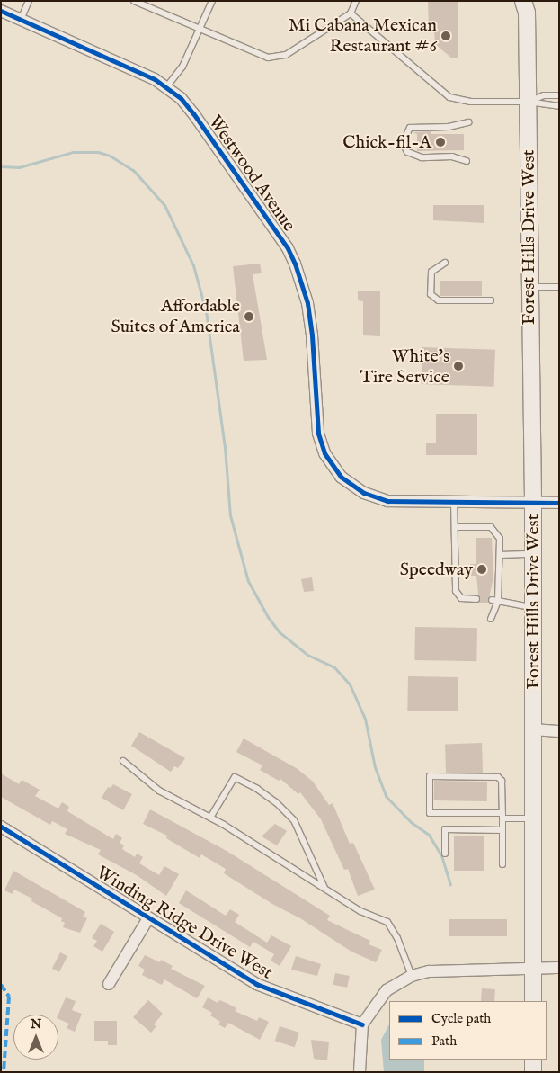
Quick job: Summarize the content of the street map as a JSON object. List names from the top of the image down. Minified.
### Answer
{"streets":{"main road":["Forest Hills Drive West"],"street":["Westwood Avenue","Winding Ridge Drive West"]},"crossings":[["Westwood Avenue","Forest Hills Drive West"]],"places":["Mi Cabana Mexican Restaurant #6","Chick-fil-A","Affordable Suites of America","White's Tire Service","Speedway"],"legend":["Cycle path","Path"],"north":"top"}
